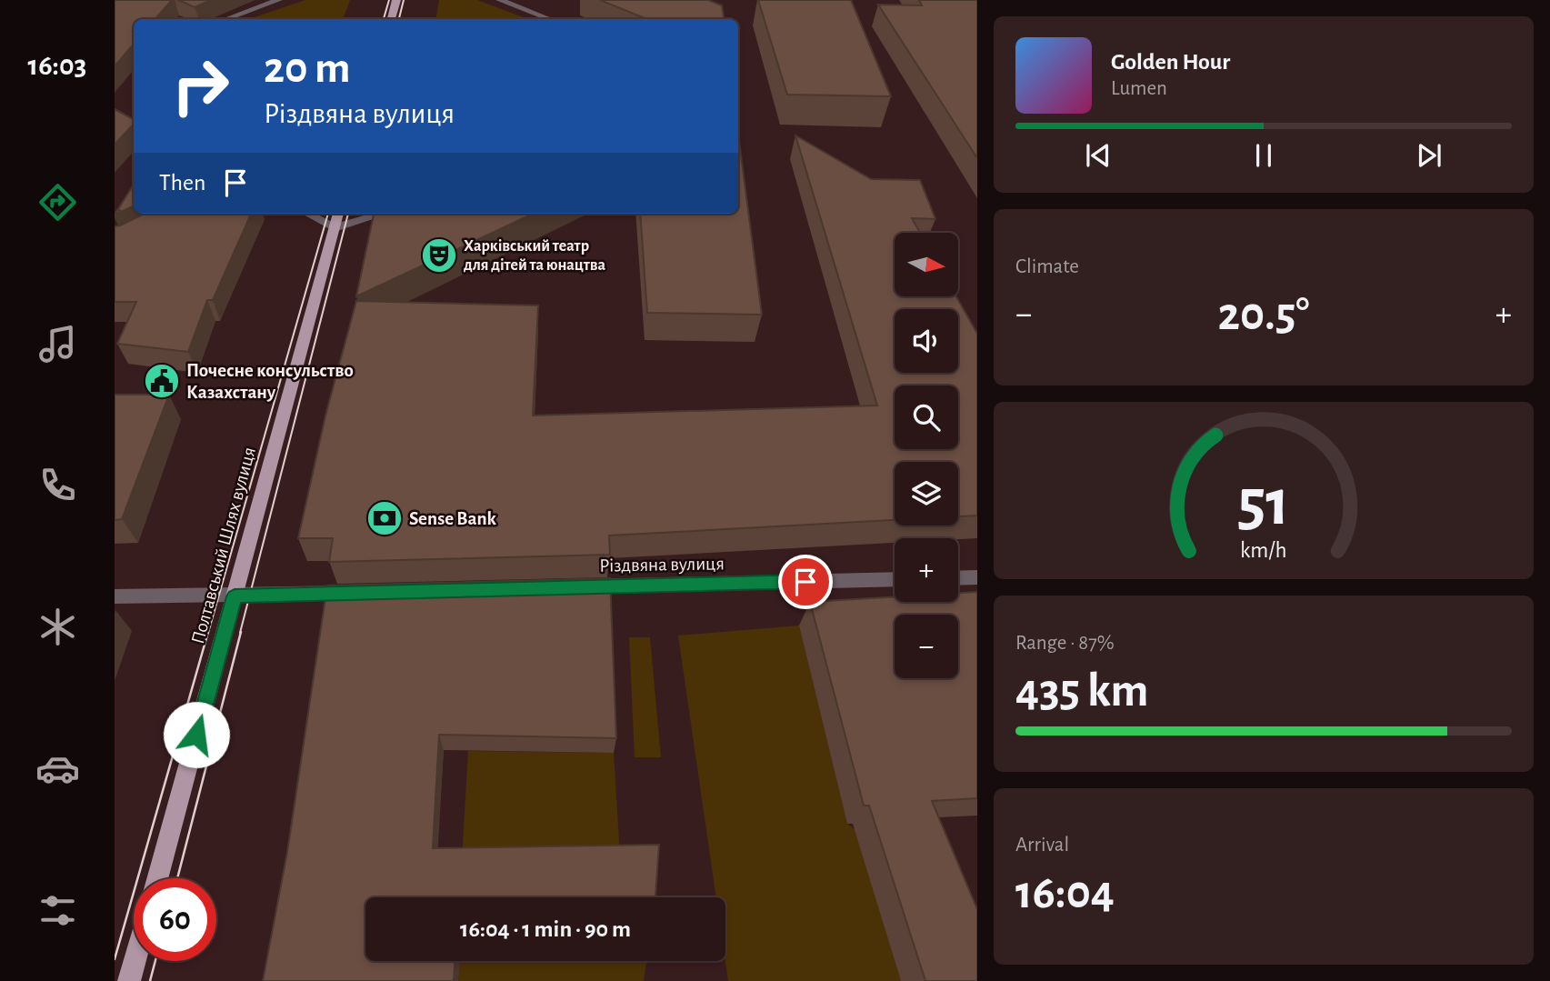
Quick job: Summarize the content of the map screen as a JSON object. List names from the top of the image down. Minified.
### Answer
{"streets":{"main road":["Полтавський Шлях вулиця"],"street":["Різдвяна вулиця"]},"places":{"theatre":["Харківський театр для дітей та юнацтва"],"public building":["Почесне консульство Казахстану"],"bank":["Sense Bank"]},"north":"right","page":{"tabs":"16:03","turn":["20 m","Різдвяна вулиця"],"song":["Golden Hour","Lumen"],"then":"Then","tile":["Climate",["Range · 87%","435 km"],["Arrival","16:04"]],"map_buttons":["+","−"],"heat":["−","20.5°","+"],"limit":"60","trip":"16:04 · 1 min · 90 m","gauge":["51","km/h"]}}
